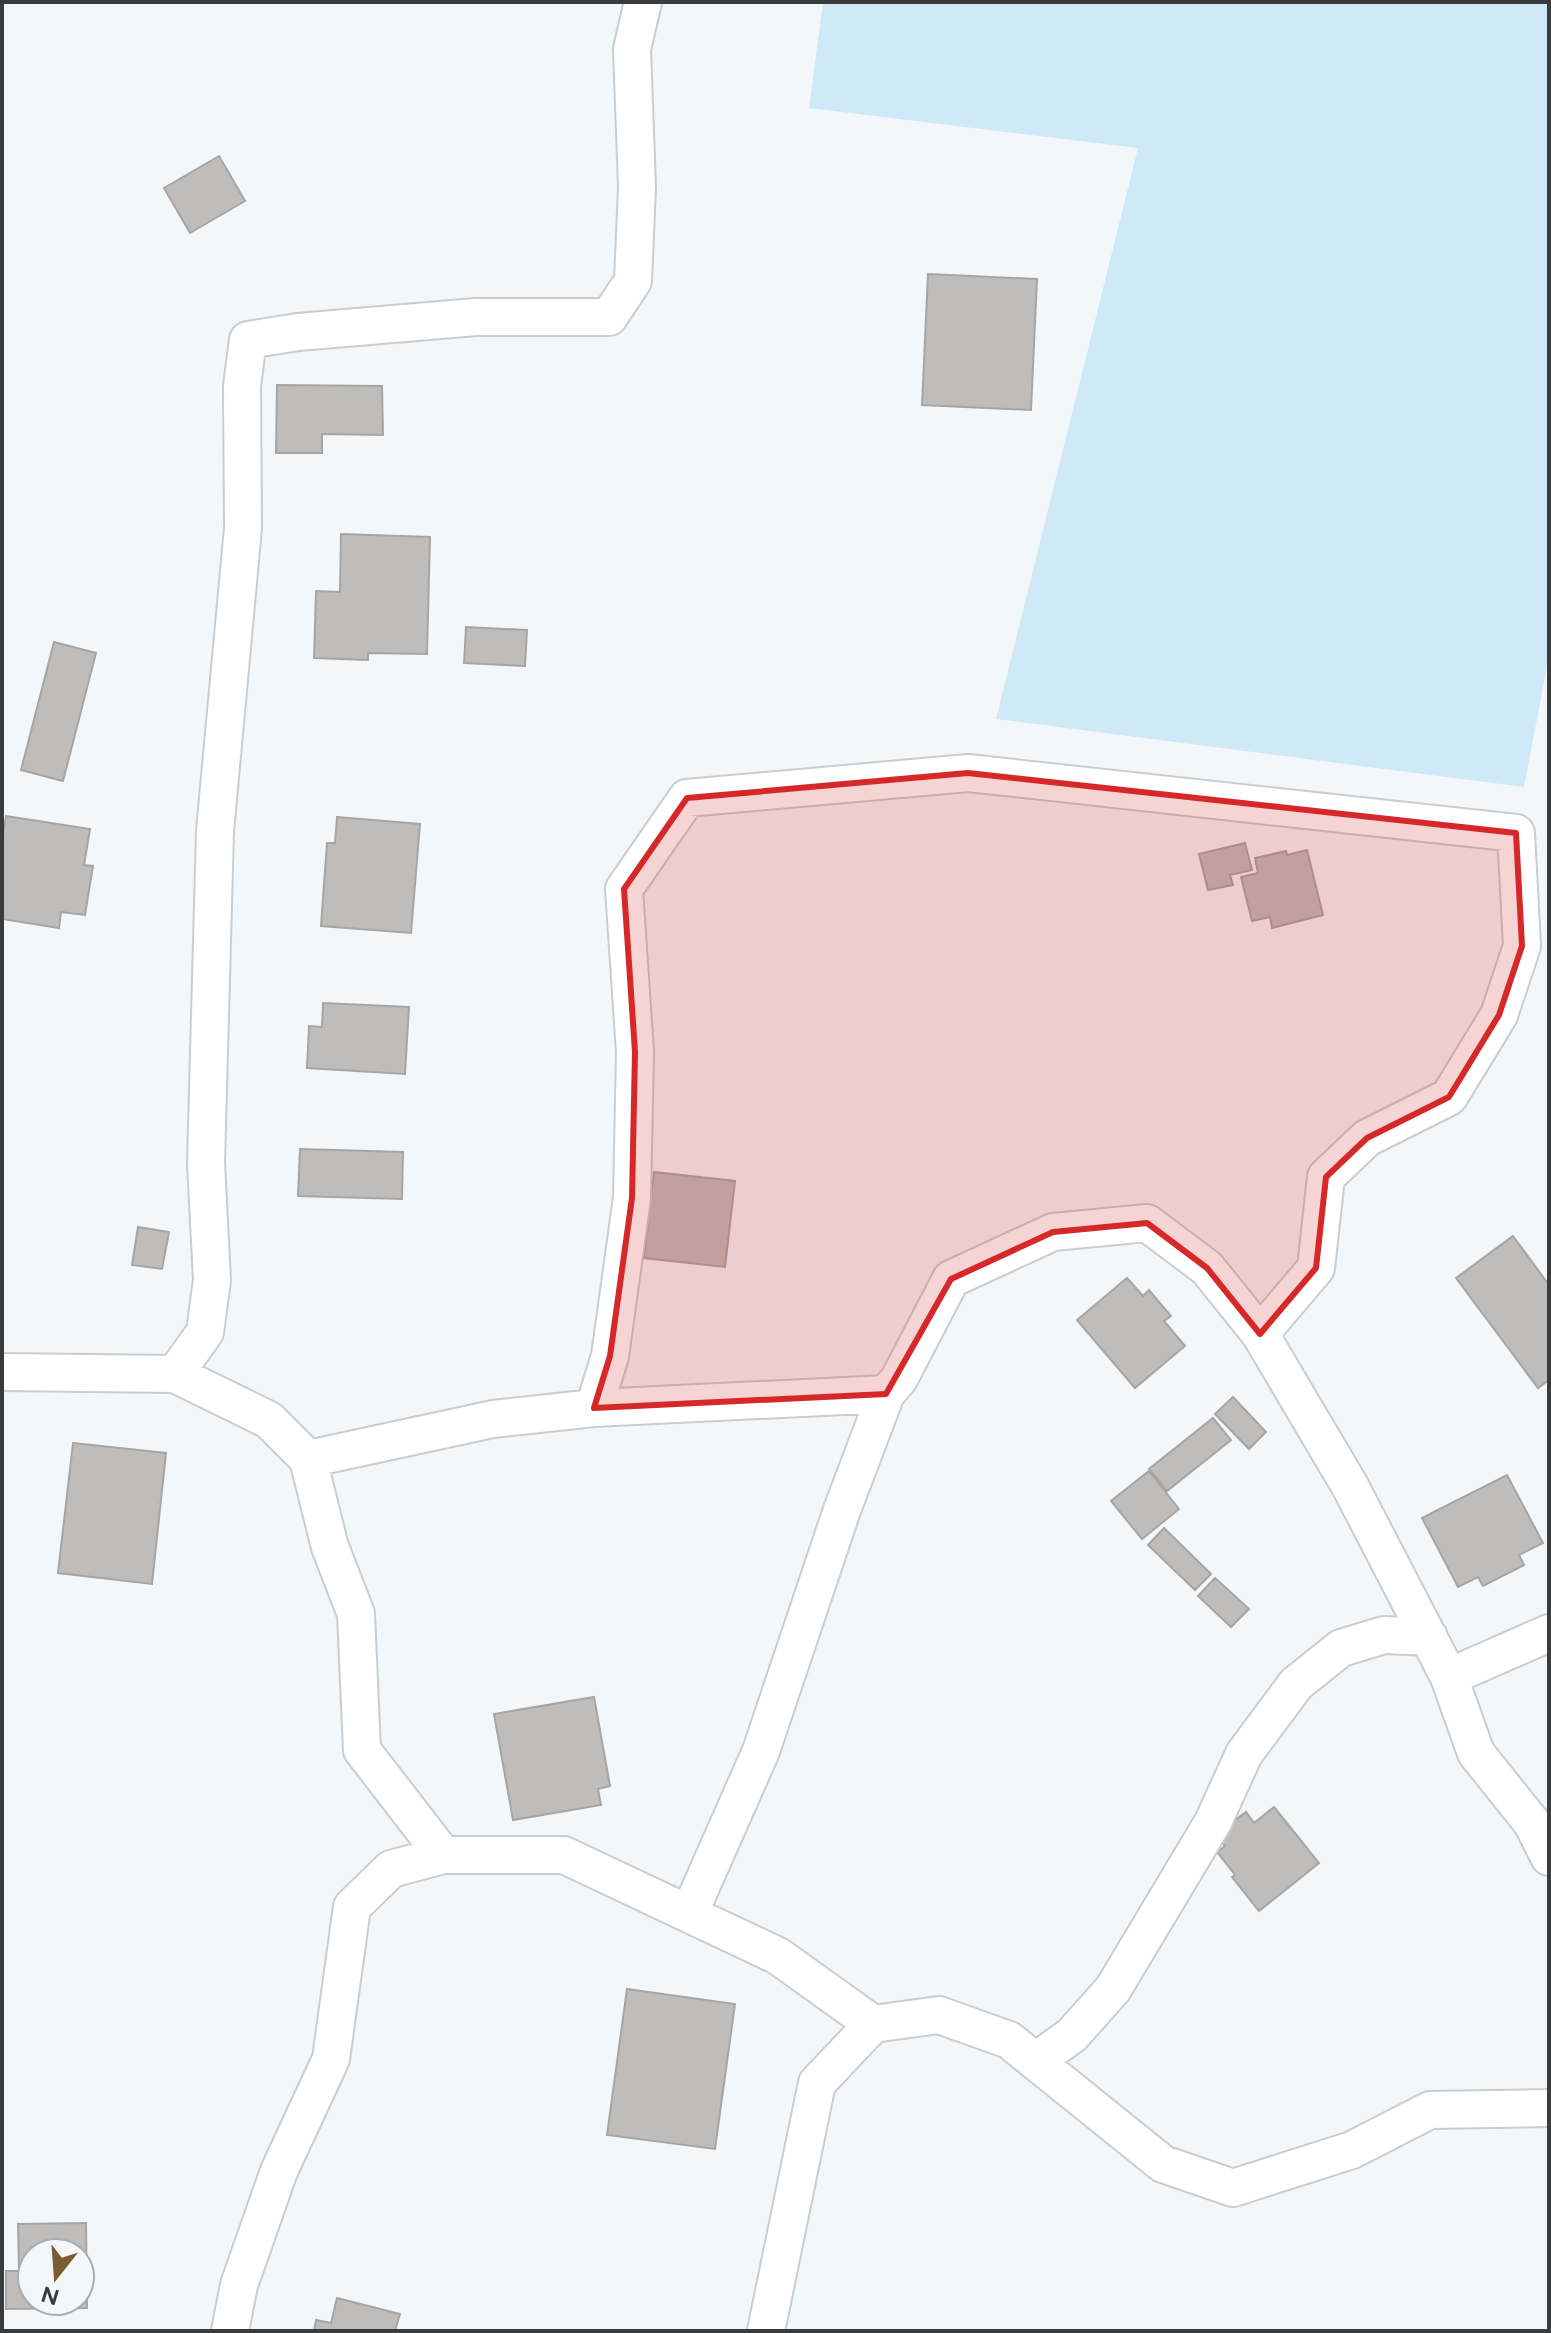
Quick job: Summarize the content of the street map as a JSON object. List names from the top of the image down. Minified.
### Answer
{"north":"bottom"}
